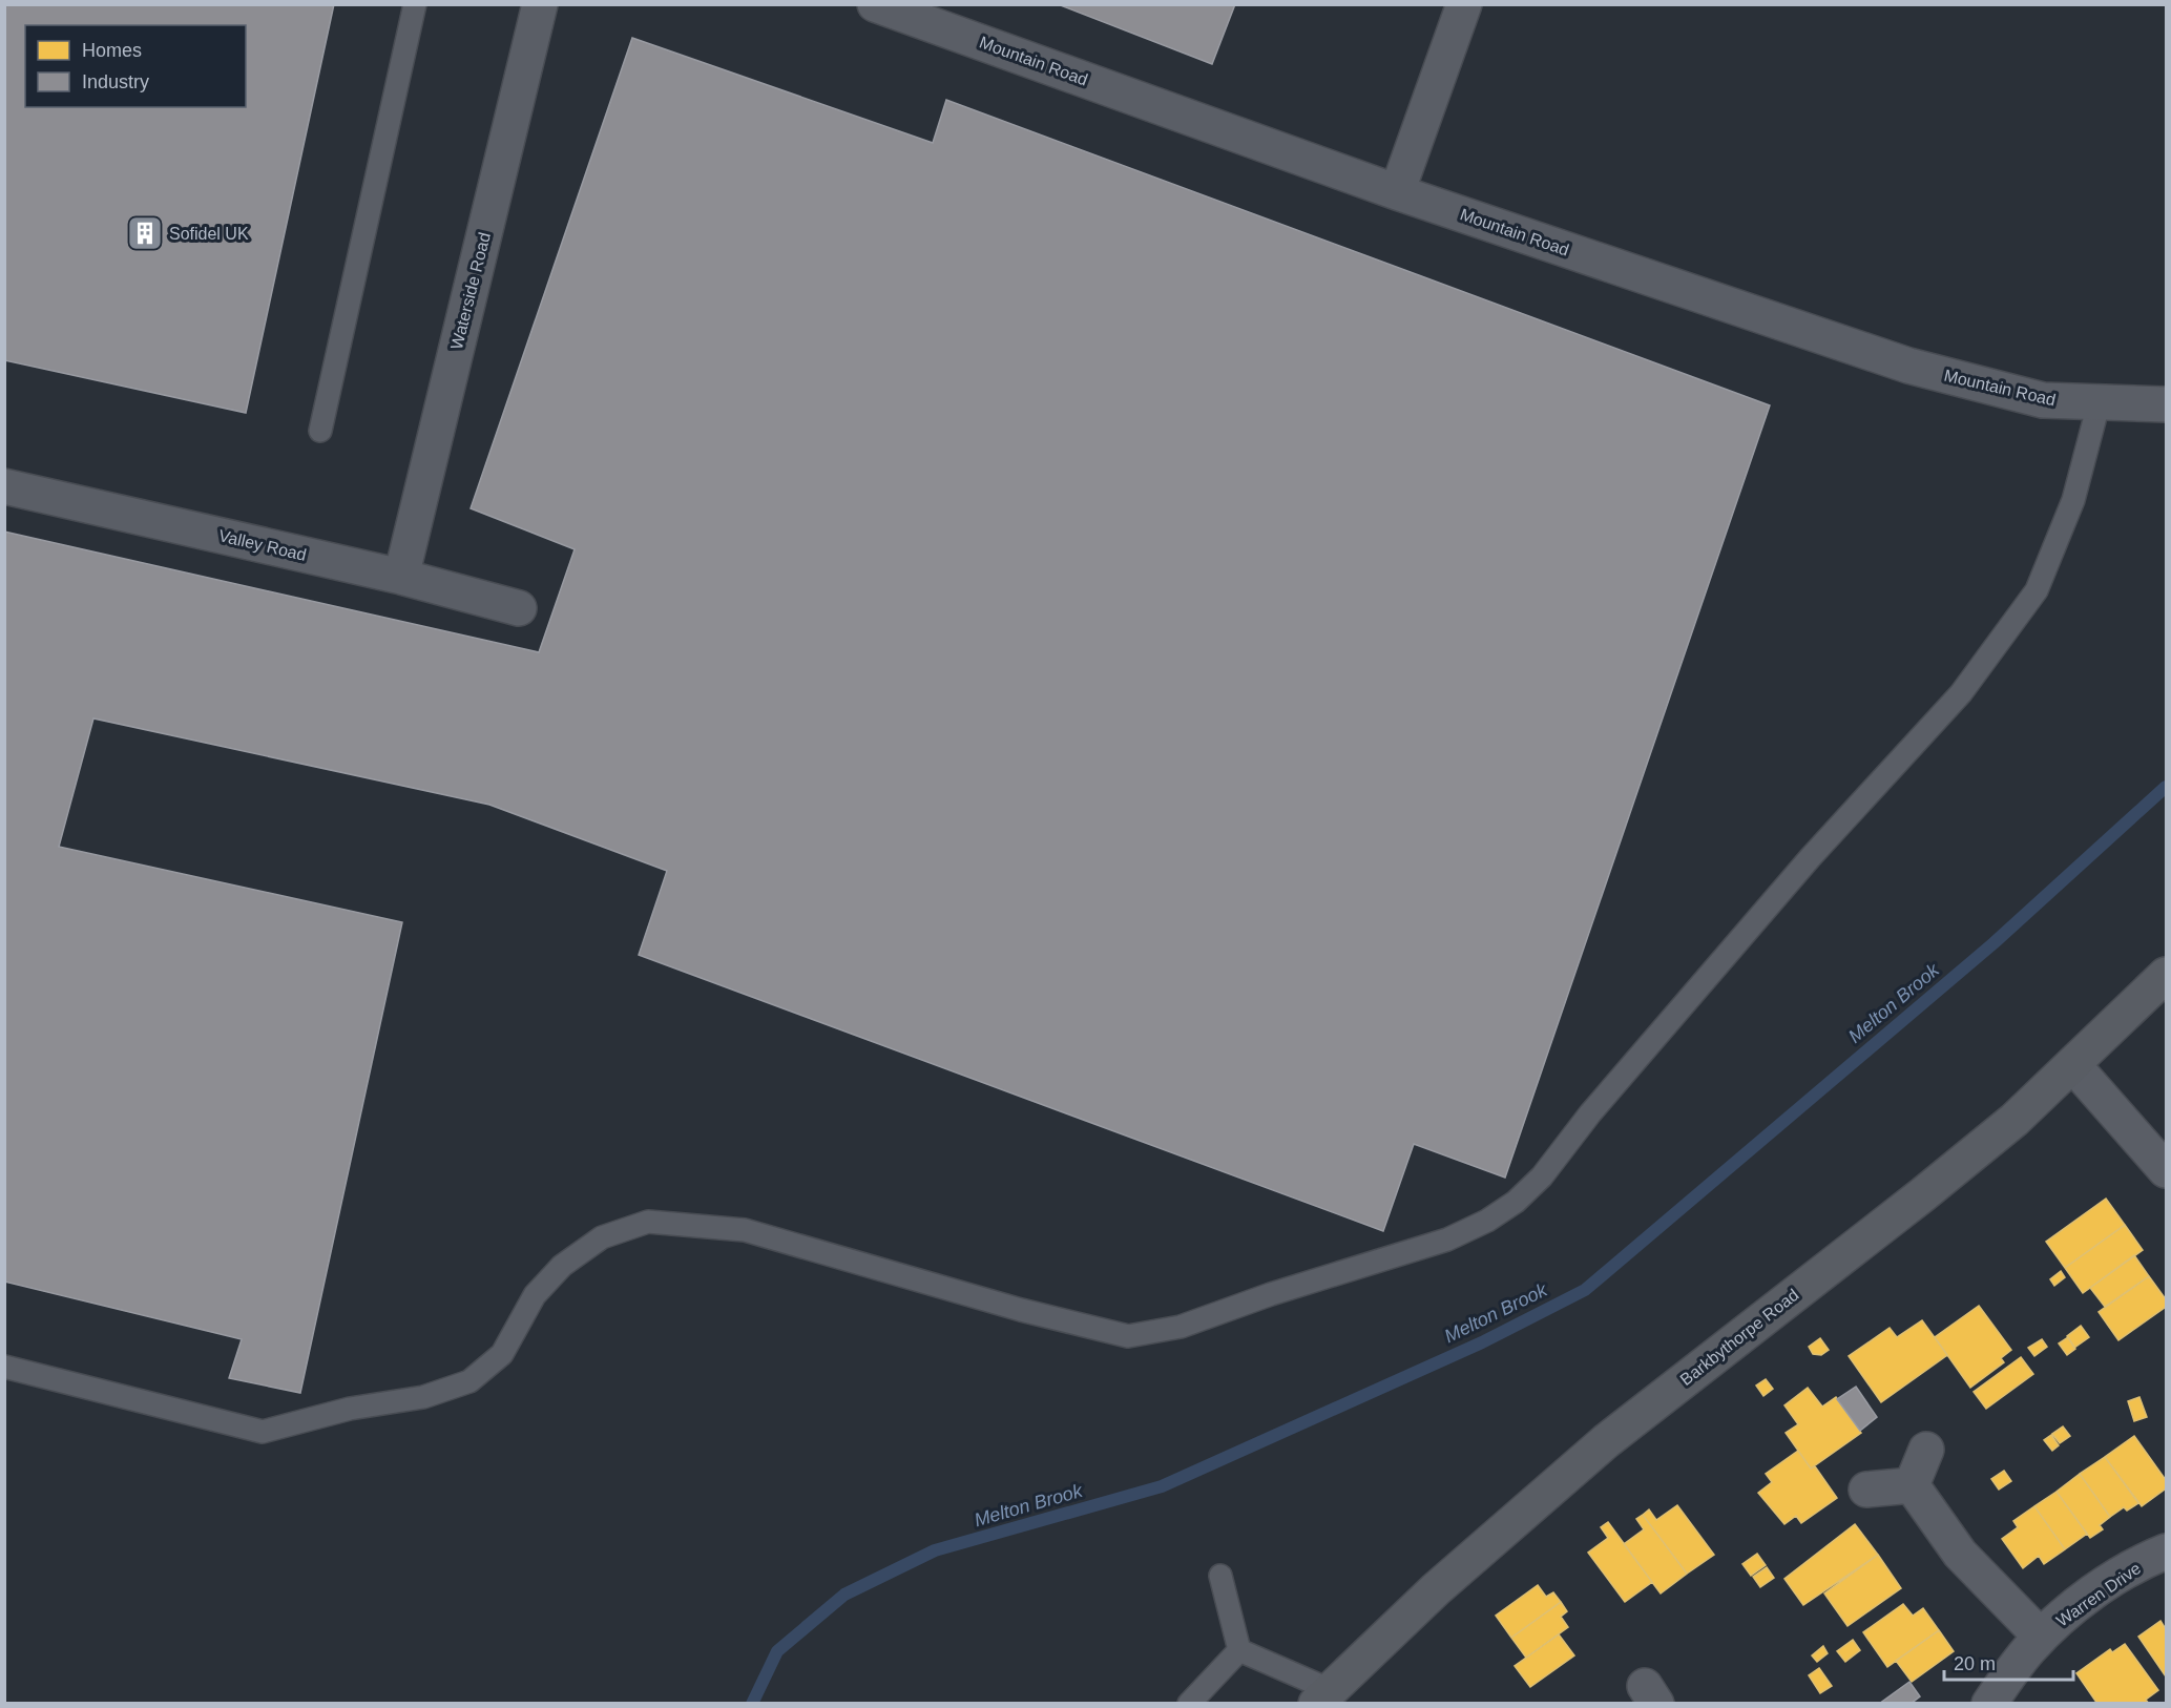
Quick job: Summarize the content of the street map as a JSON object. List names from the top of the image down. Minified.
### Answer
{"streets":{"street":["Mountain Road","Waterside Road","Valley Road","Barkbythorpe Road","Warren Drive"]},"crossings":[["Waterside Road","Valley Road"]],"water":["Melton Brook"],"places":{"building":["Sofidel UK"]},"legend":["Homes","Industry"],"scale_bar":"20 m"}
